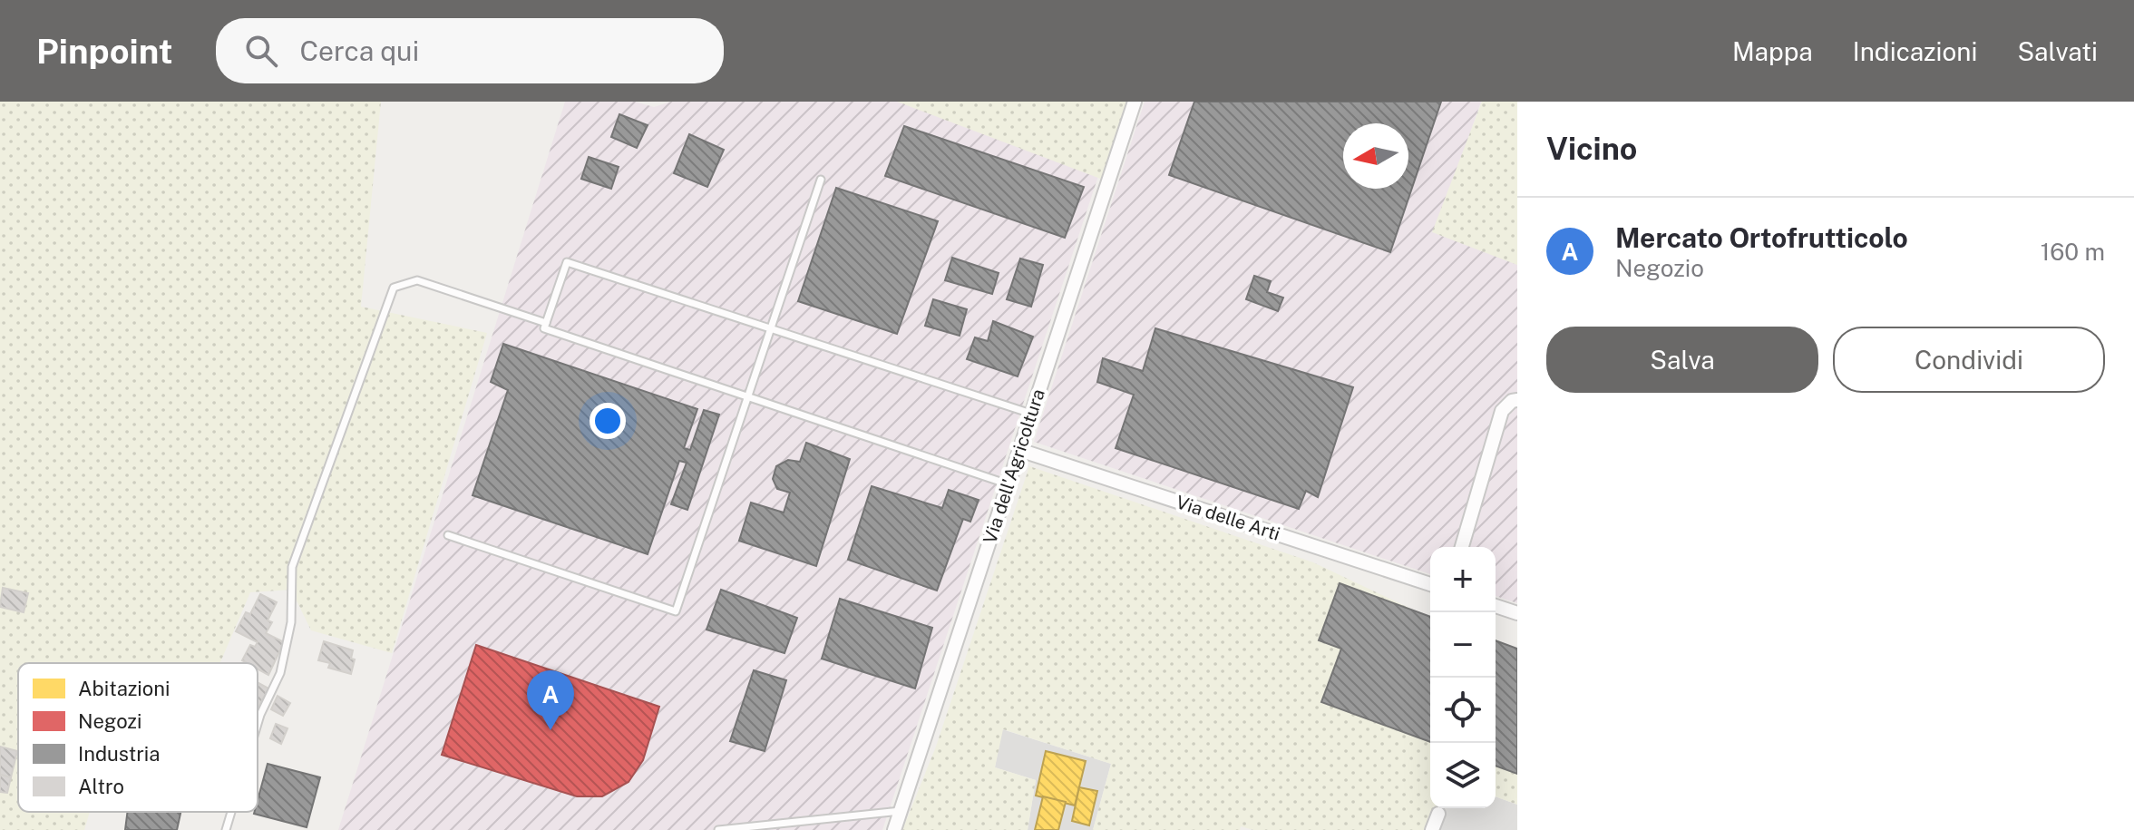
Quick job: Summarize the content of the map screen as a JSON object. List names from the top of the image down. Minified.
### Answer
{"streets":{"street":["Via dell'Agricoltura","Via delle Arti"]},"crossings":[["Via dell'Agricoltura","Via delle Arti"]],"legend":["Abitazioni","Negozi","Industria","Altro"],"north":"left","page":{"header":"Pinpoint","search":"Cerca qui","nav":["Mappa","Indicazioni","Salvati"],"heading":"Vicino","list":[{"mark":"A","name":"Mercato Ortofrutticolo","note":"Negozio","value":"160 m"}],"buttons":["Salva","Condividi"],"map_buttons":["+","−"],"pins":"A"}}
